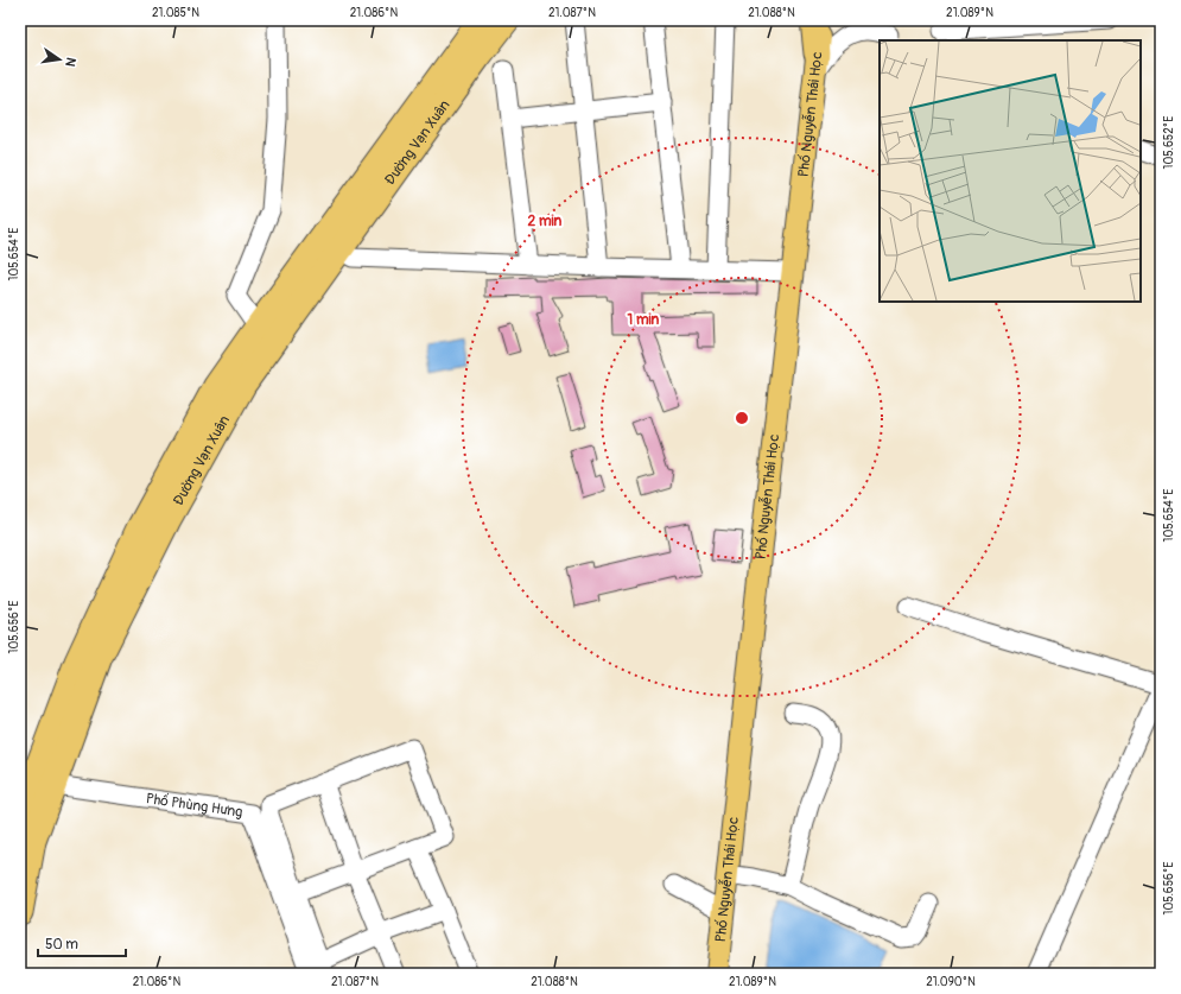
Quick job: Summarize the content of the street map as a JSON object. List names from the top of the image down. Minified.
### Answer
{"streets":{"highway":["Đường Vạn Xuân"],"main road":["Phố Nguyễn Thái Học"],"street":["Phố Phùng Hưng"]},"crossings":[["Đường Vạn Xuân","Phố Phùng Hưng"]],"scale_bar":"50 m","north":"right","coordinates":["21.085°N","21.086°N","21.087°N","21.088°N","21.089°N","105.652°E","105.654°E","105.656°E","21.090°N"],"rings":["2 min","1 min"]}
